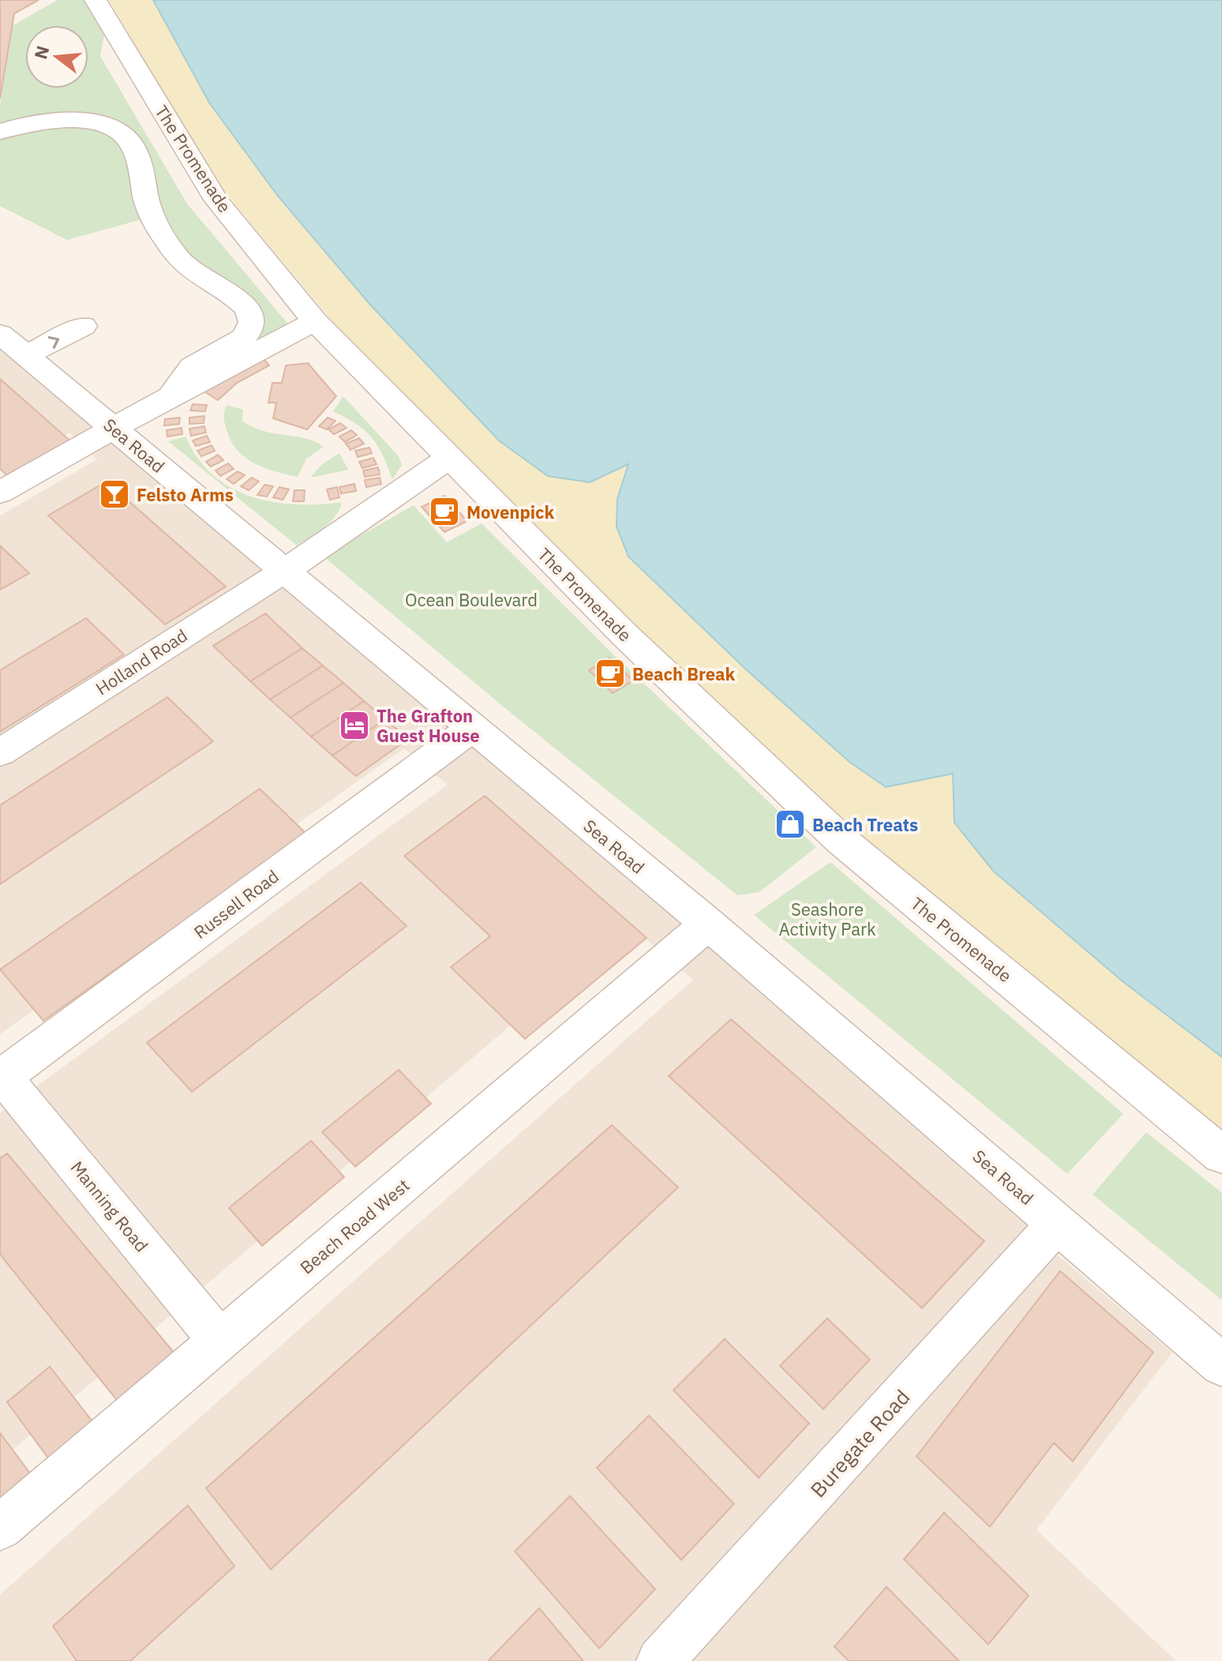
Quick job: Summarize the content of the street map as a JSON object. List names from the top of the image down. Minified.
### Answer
{"streets":{"street":["The Promenade","Sea Road","Holland Road","Russell Road","Manning Road","Beach Road West","Buregate Road"]},"crossings":[["The Promenade","Holland Road"],["Sea Road","Holland Road"],["Sea Road","Russell Road"],["Sea Road","Beach Road West"],["Sea Road","Buregate Road"],["Russell Road","Manning Road"],["Manning Road","Beach Road West"]],"parks":["Ocean Boulevard","Seashore Activity Park"],"places":{"bar":["Felsto Arms"],"cafe":["Movenpick","Beach Break"],"hotel":["The Grafton Guest House"],"shop":["Beach Treats"]},"north":"left"}
